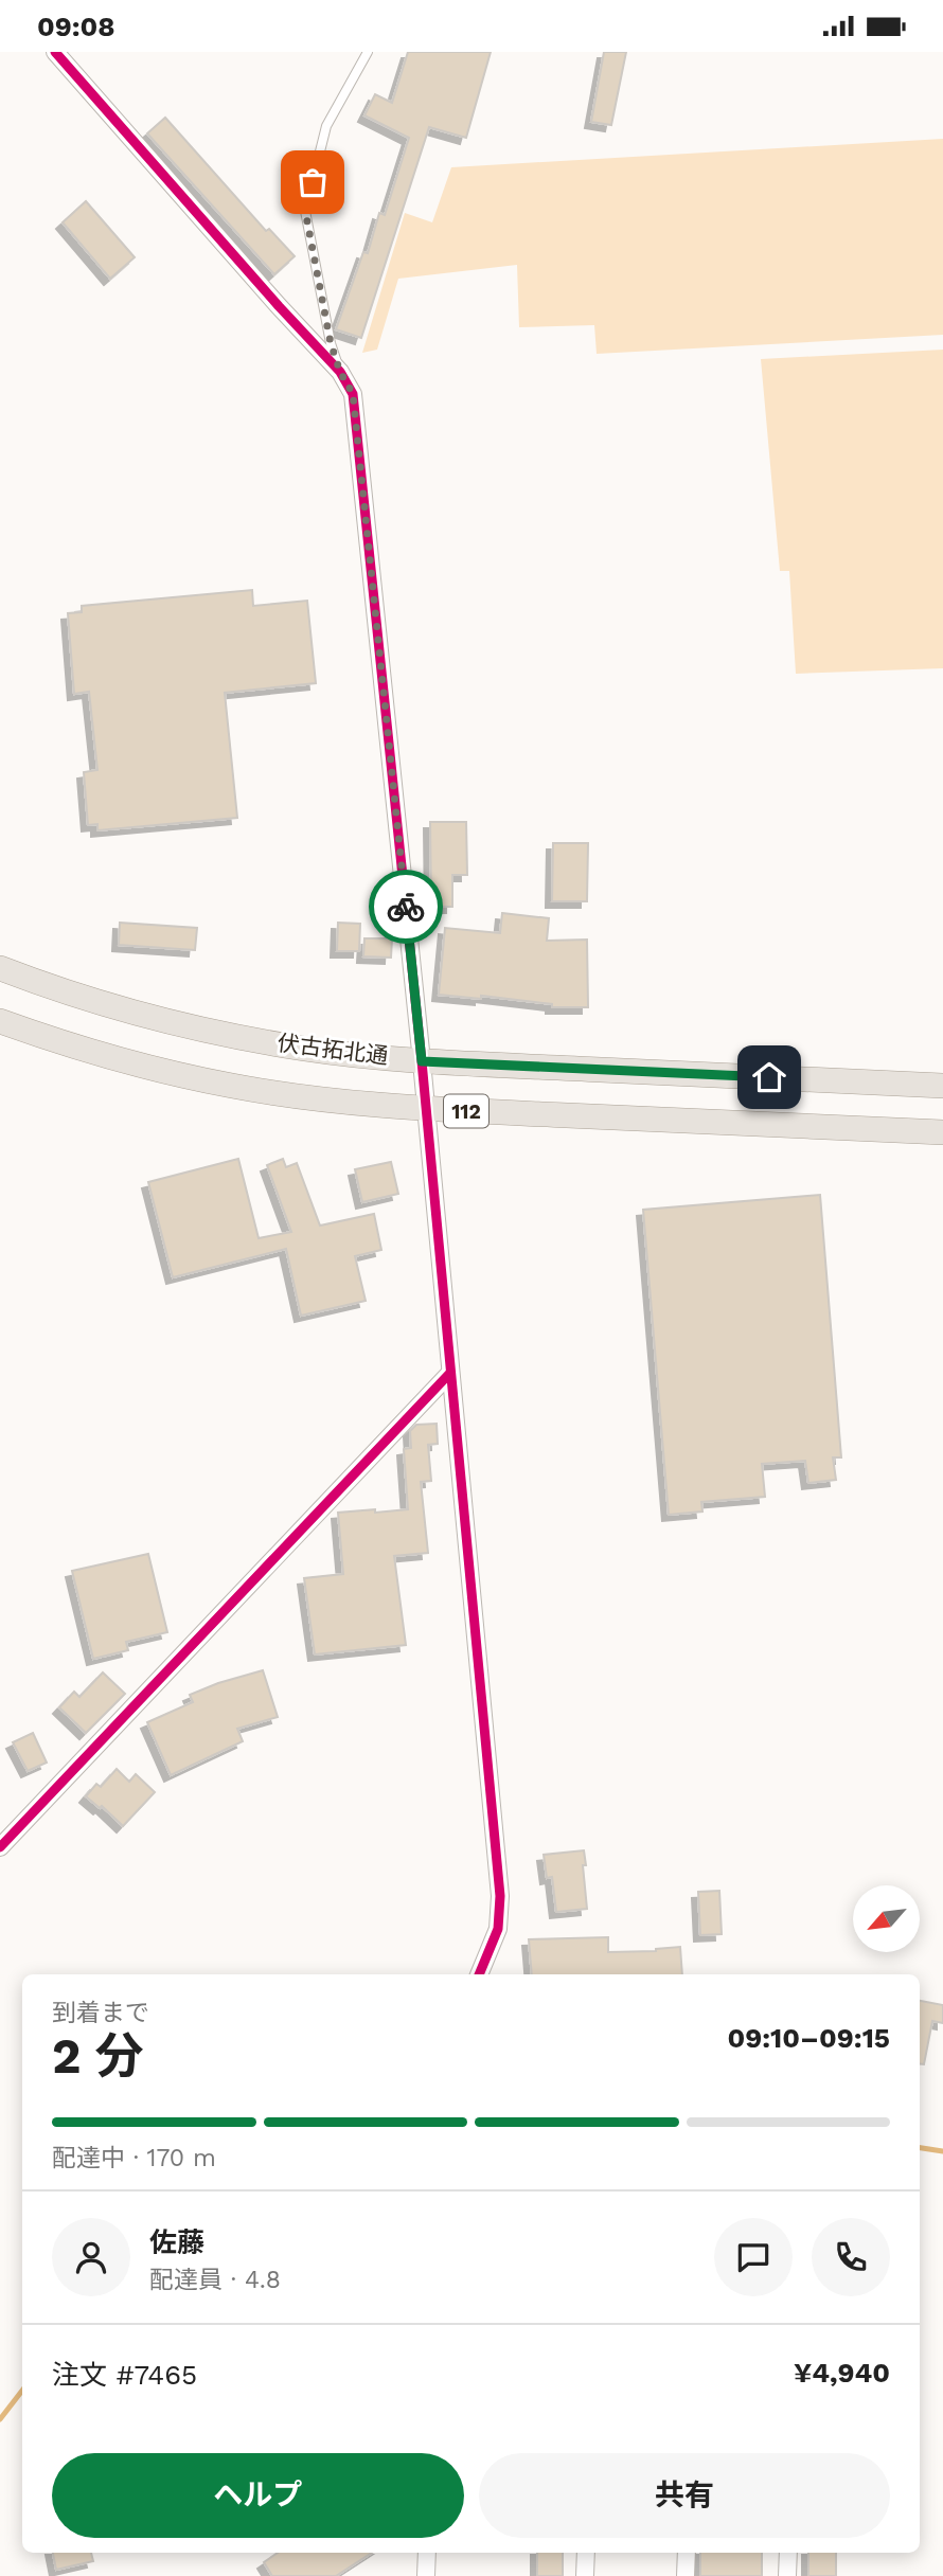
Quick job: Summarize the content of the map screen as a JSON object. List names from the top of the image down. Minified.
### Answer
{"streets":{"main road":["伏古拓北通","112"]},"north":"bottom left","page":{"status":"09:08","heading":["2 分","到着まで","09:10–09:15"],"panel":["佐藤","配達員 · 4.8","注文 #7465","¥4,940"],"bar":"配達中 · 170 m","buttons":["ヘルプ","共有"]}}
